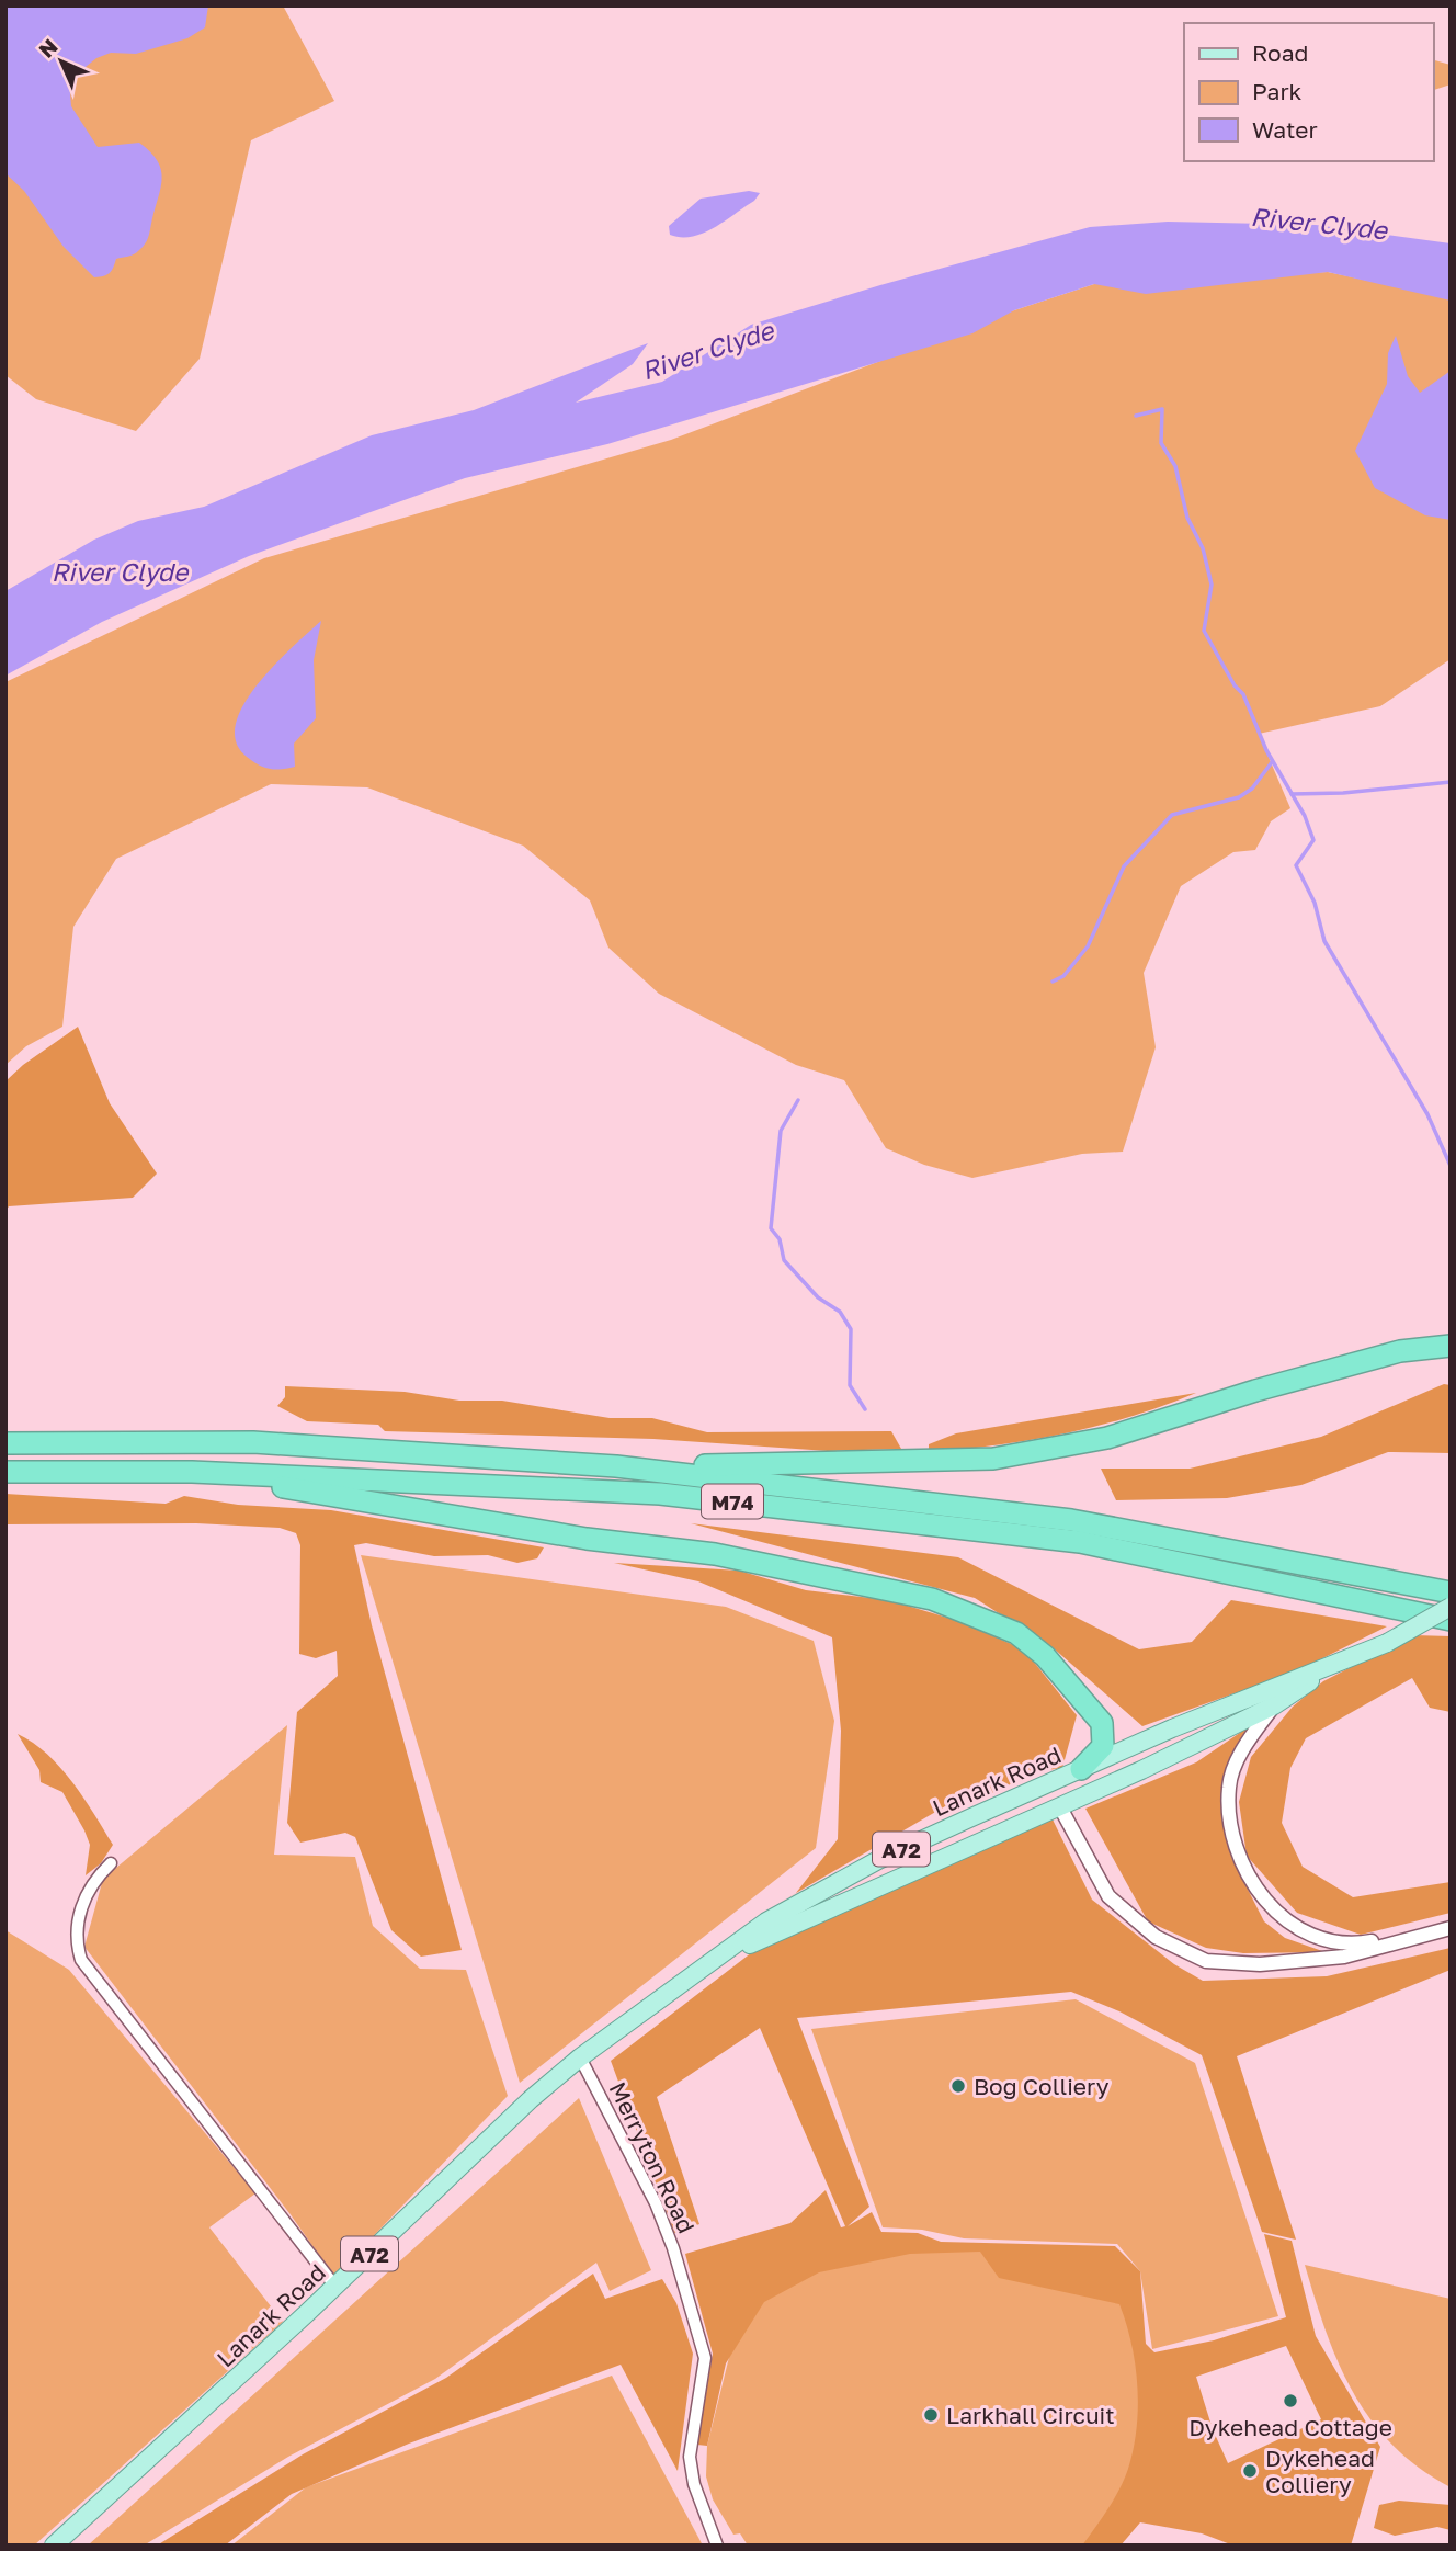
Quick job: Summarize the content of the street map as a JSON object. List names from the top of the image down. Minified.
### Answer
{"streets":{"highway":["M74"],"main road":["Lanark Road","A72"],"street":["Merryton Road"]},"crossings":[["M74","Lanark Road"],["M74","A72"],["Lanark Road","A72"],["Lanark Road","Merryton Road"]],"water":["River Clyde"],"places":["Bog Colliery","Dykehead Cottage","Larkhall Circuit","Dykehead Colliery"],"legend":["Road","Park","Water"],"north":"top left"}
